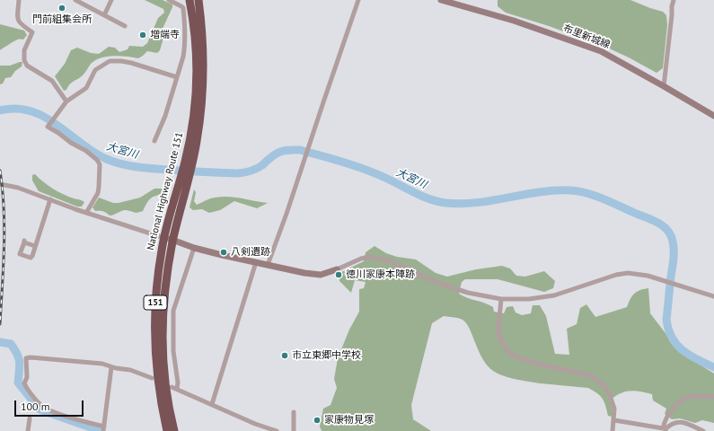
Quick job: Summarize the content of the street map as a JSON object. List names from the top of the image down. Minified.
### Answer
{"streets":{"highway":["National Highway Route 151","151"],"main road":["布里新城線"]},"water":["大宮川"],"places":["門前組集会所","増端寺","八剣遺跡","徳川家康本陣跡","市立東郷中学校","家康物見塚"],"scale_bar":"100 m"}
